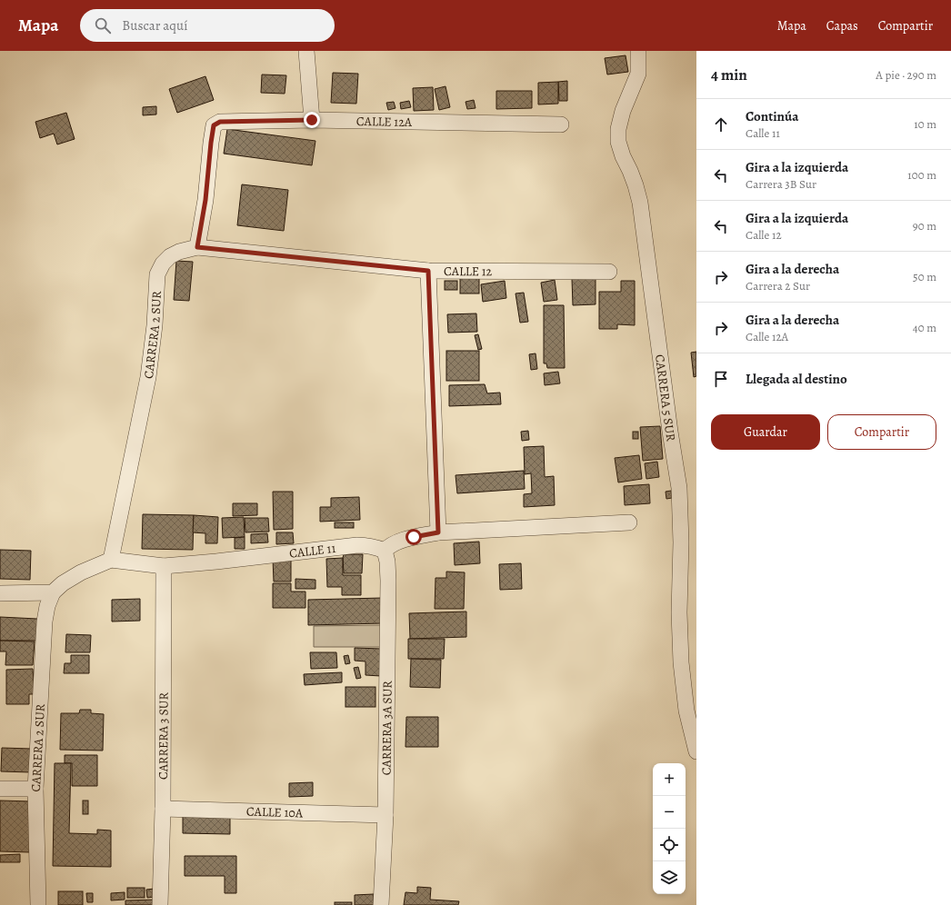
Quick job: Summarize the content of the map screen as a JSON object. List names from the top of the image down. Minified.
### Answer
{"streets":{"street":["CALLE 12A","CALLE 12","CARRERA 2 SUR","CARRERA 5 SUR","CALLE 11","CARRERA 3A SUR","CARRERA 3 SUR","CALLE 10A"]},"crossings":[["CALLE 12A","CALLE 12"],["CALLE 12A","CARRERA 2 SUR"],["CALLE 12","CARRERA 2 SUR"],["CARRERA 2 SUR","CALLE 11"],["CALLE 11","CARRERA 3A SUR"],["CALLE 11","CARRERA 3 SUR"],["CARRERA 3A SUR","CALLE 10A"],["CARRERA 3 SUR","CALLE 10A"]],"page":{"header":"Mapa","search":"Buscar aquí","nav":["Mapa","Capas","Compartir"],"heading":["4 min","A pie · 290 m"],"list":[["Continúa","Calle 11","10 m"],["Gira a la izquierda","Carrera 3B Sur","100 m"],["Gira a la izquierda","Calle 12","90 m"],["Gira a la derecha","Carrera 2 Sur","50 m"],["Gira a la derecha","Calle 12A","40 m"],"Llegada al destino"],"buttons":["Guardar","Compartir"],"map_buttons":["+","−"]}}
